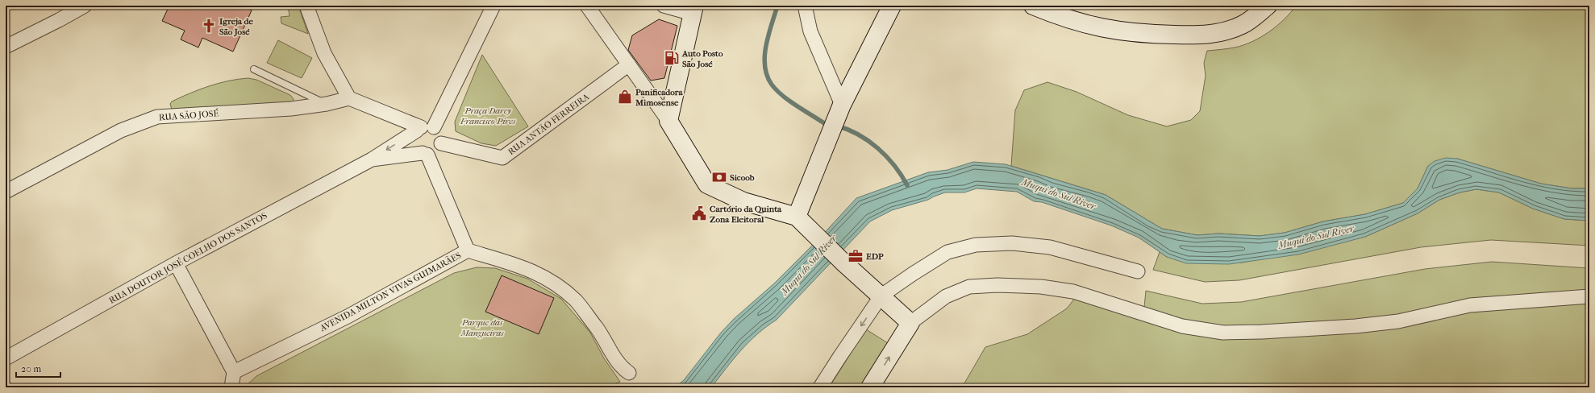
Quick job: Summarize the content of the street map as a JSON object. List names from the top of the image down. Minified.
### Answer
{"streets":{"street":["RUA SÃO JOSÉ","RUA ANTÃO FERREIRA","RUA DOUTOR JOSÉ COELHO DOS SANTOS","AVENIDA MILTON VIVAS GUIMARÃES"]},"crossings":[["RUA ANTÃO FERREIRA","RUA DOUTOR JOSÉ COELHO DOS SANTOS"],["RUA ANTÃO FERREIRA","AVENIDA MILTON VIVAS GUIMARÃES"],["RUA DOUTOR JOSÉ COELHO DOS SANTOS","AVENIDA MILTON VIVAS GUIMARÃES"]],"water":["Muqui do Sul River"],"parks":["Praça Darcy Francisco Pires","Parque das Mangueiras"],"places":{"church":["Igreja de São José"],"fuel station":["Auto Posto São José"],"shop":["Panificadora Mimosense"],"bank":["Sicoob"],"public building":["Cartório da Quinta Zona Eleitoral"],"office":["EDP"]},"scale_bar":"20 m"}
